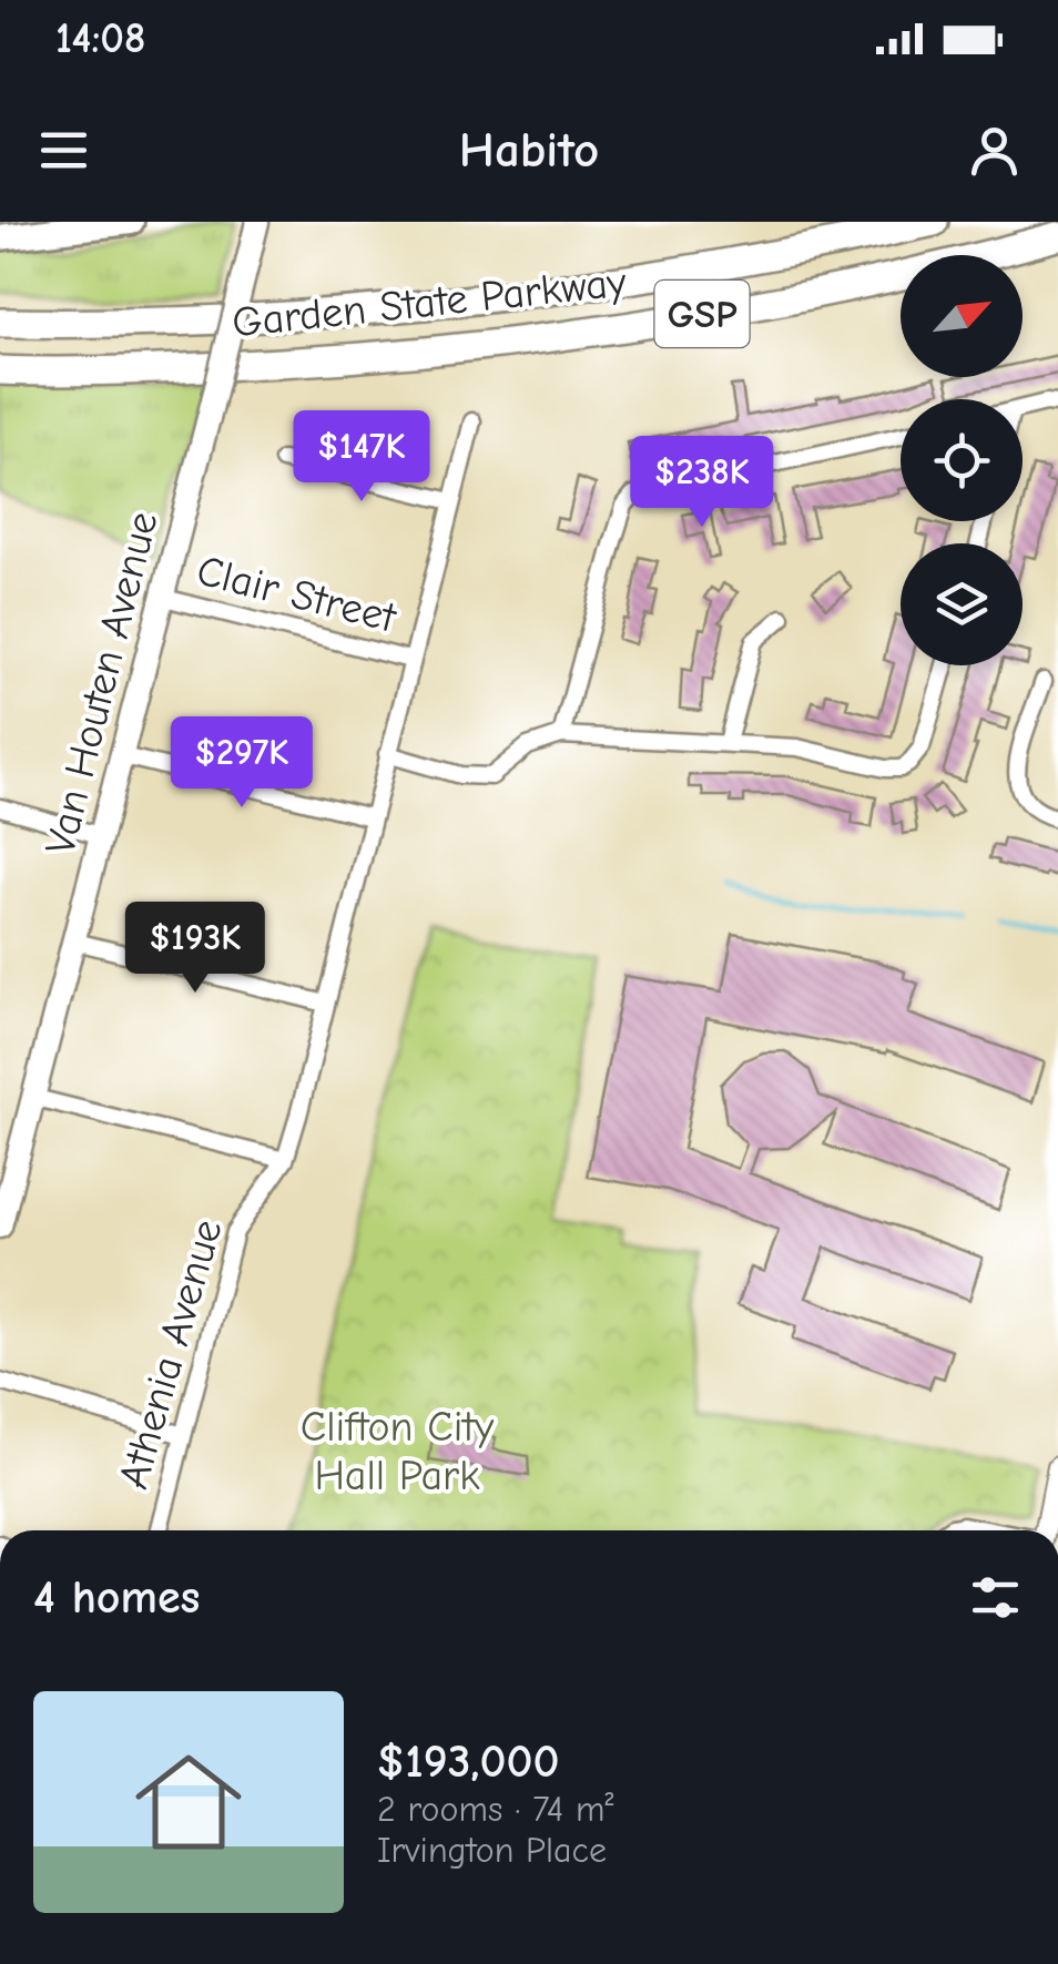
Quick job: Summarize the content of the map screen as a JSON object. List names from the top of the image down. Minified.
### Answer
{"streets":{"highway":["Garden State Parkway","GSP"],"main road":["Van Houten Avenue"],"street":["Clair Street","Athenia Avenue"]},"crossings":[["Clair Street","Van Houten Avenue"],["Clair Street","Athenia Avenue"]],"parks":["Clifton City Hall Park"],"north":"top right","page":{"status":"14:08","header":"Habito","price":["$147K","$238K","$297K","$193K"],"heading":"4 homes","list":[{"name":"$193,000","note":"2 rooms · 74 m² · Irvington Place"}]}}
